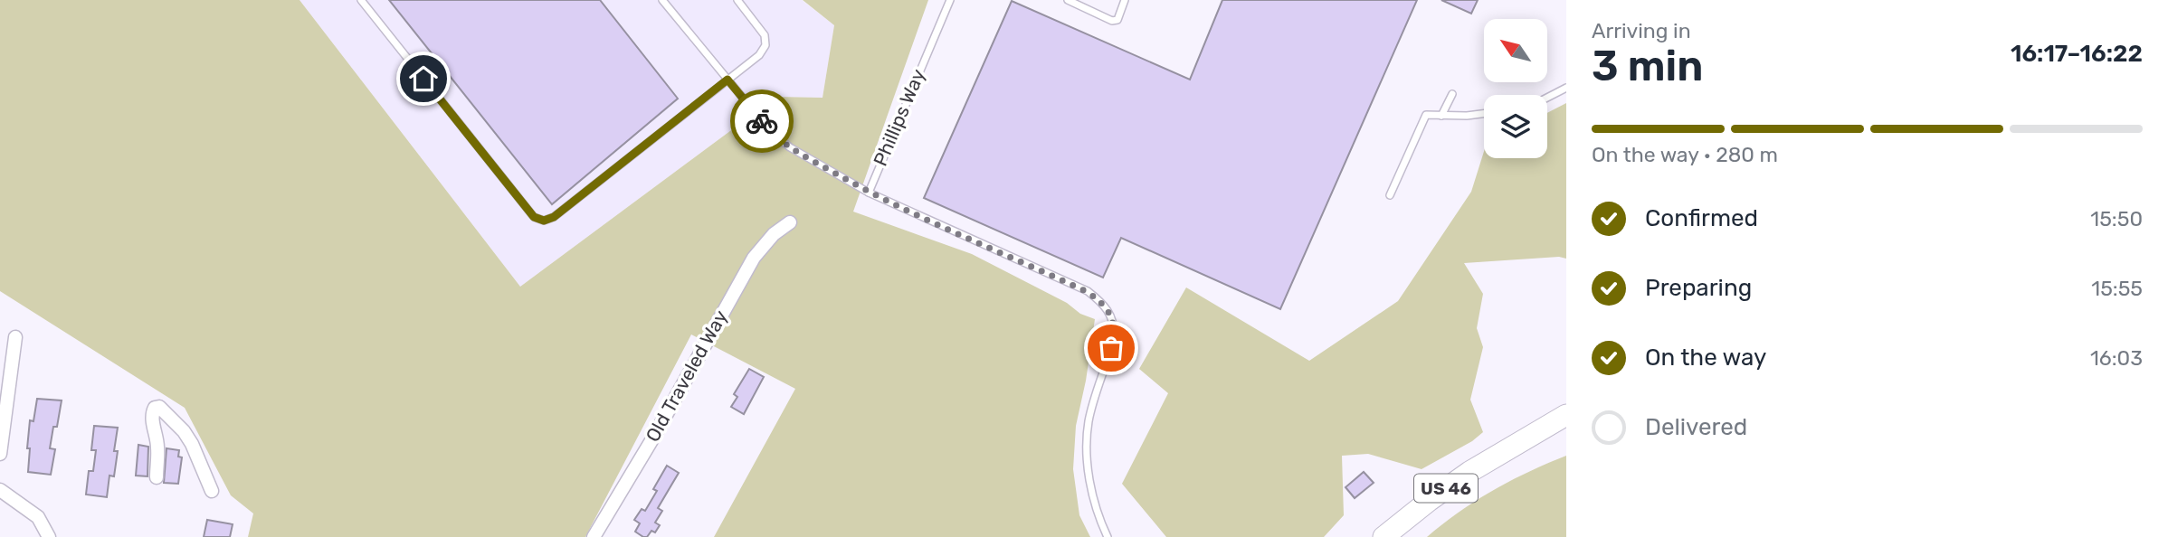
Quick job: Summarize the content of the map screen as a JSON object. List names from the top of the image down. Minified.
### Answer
{"streets":{"main road":["US 46"],"street":["Old Traveled Way"],"lane":["Phillips Way"]},"north":"top left","page":{"heading":["3 min","Arriving in","16:17–16:22"],"bar":"On the way · 280 m","list":[["Confirmed","15:50"],["Preparing","15:55"],["On the way","16:03"],"Delivered"]}}
